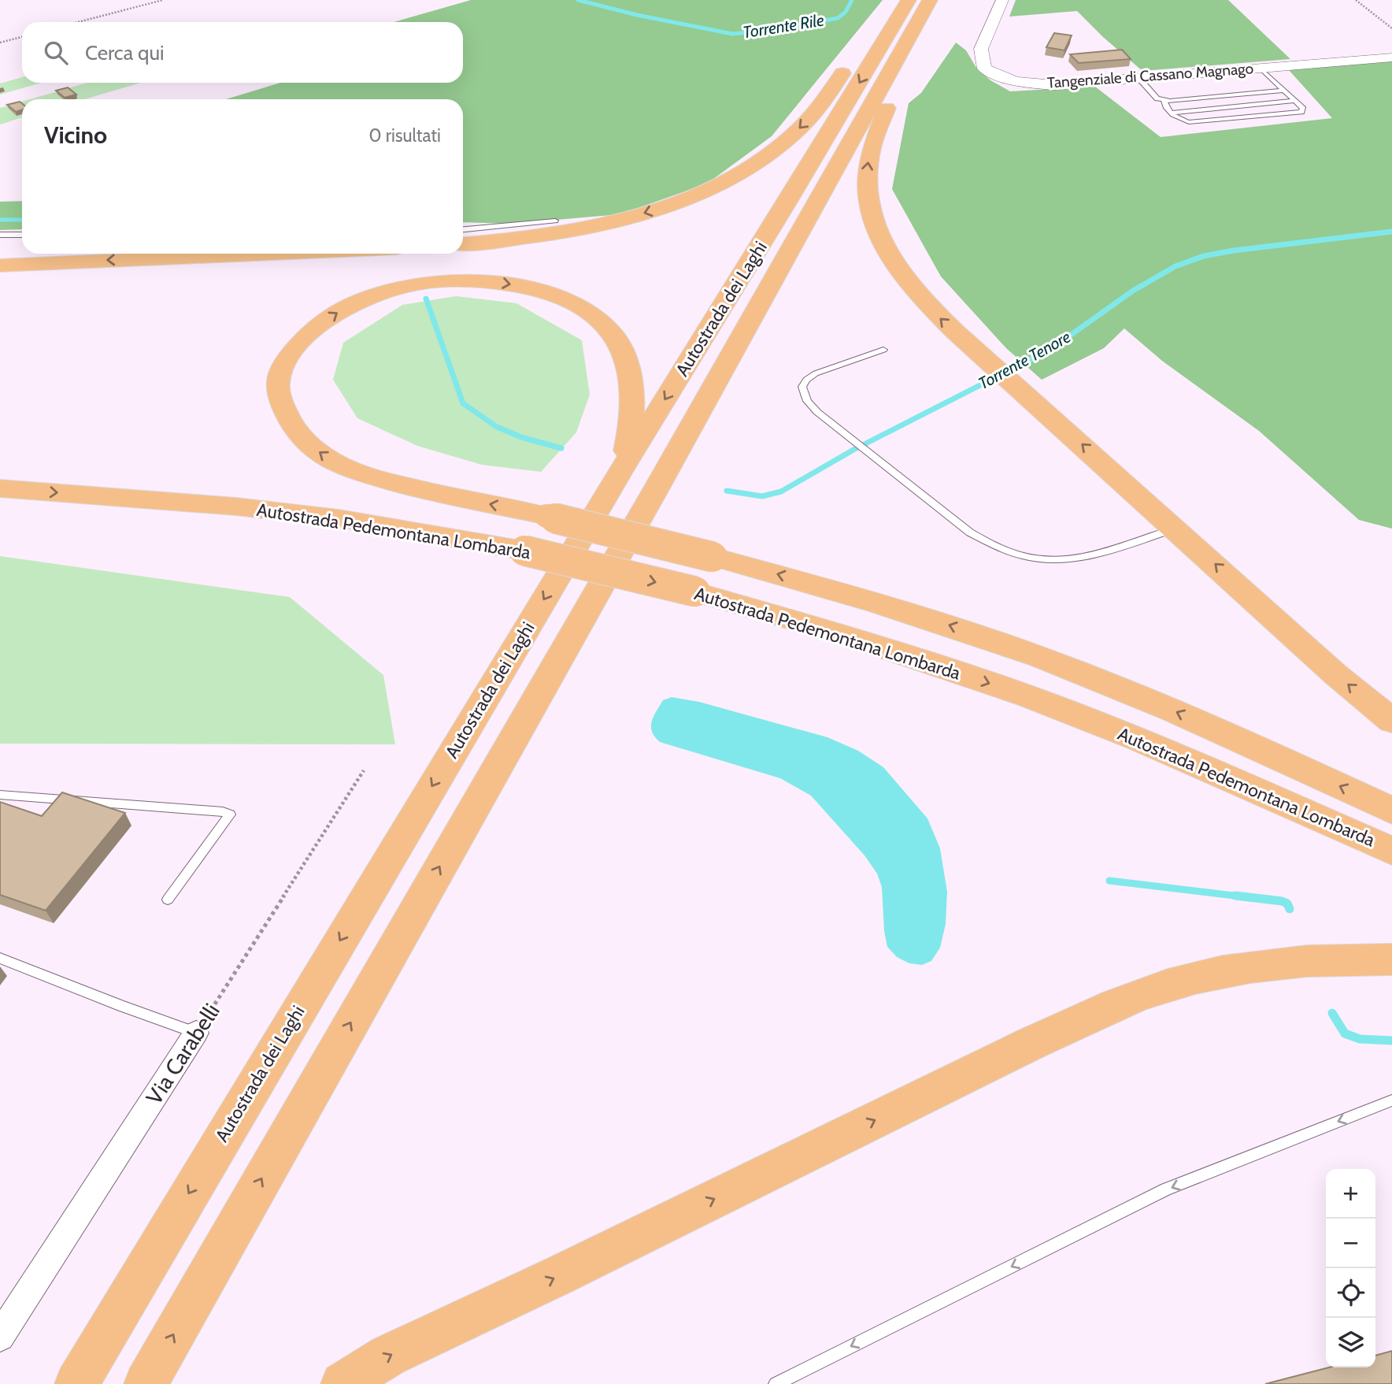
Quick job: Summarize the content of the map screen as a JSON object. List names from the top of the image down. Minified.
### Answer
{"streets":{"highway":["Autostrada dei Laghi","Autostrada Pedemontana Lombarda"],"street":["Tangenziale di Cassano Magnago","Via Carabelli"]},"crossings":[["Autostrada dei Laghi","Autostrada Pedemontana Lombarda"]],"water":["Torrente Rile","Torrente Tenore"],"page":{"search":"Cerca qui","heading":["Vicino","0 risultati"],"map_buttons":["+","−"]}}
